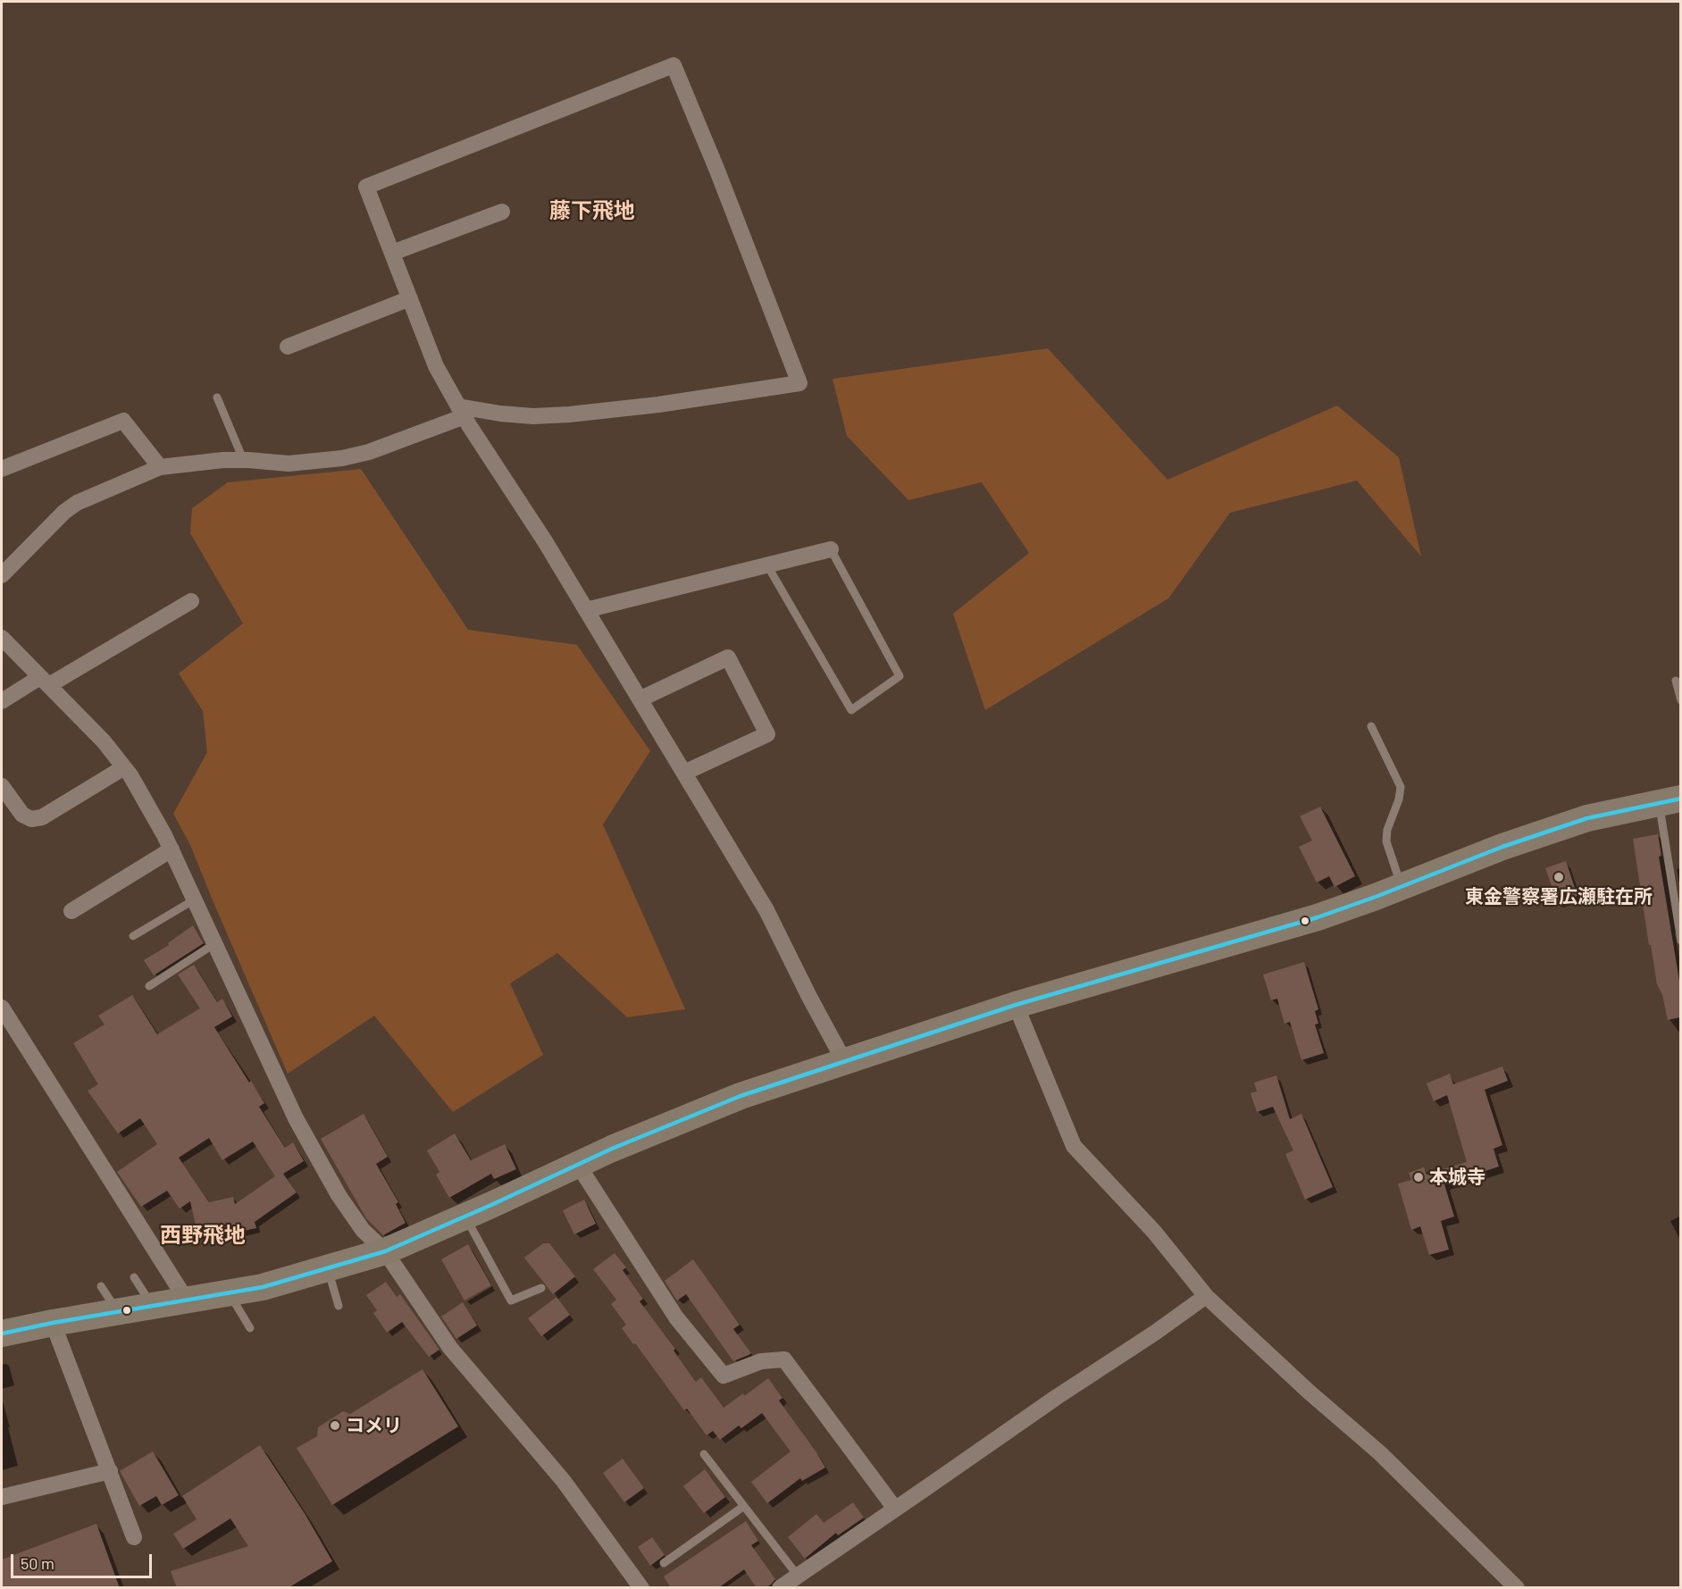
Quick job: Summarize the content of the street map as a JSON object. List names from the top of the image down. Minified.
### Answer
{"districts":["藤下飛地","西野飛地"],"places":["東金警察署広瀬駐在所","本城寺","コメリ"],"scale_bar":"50 m"}
